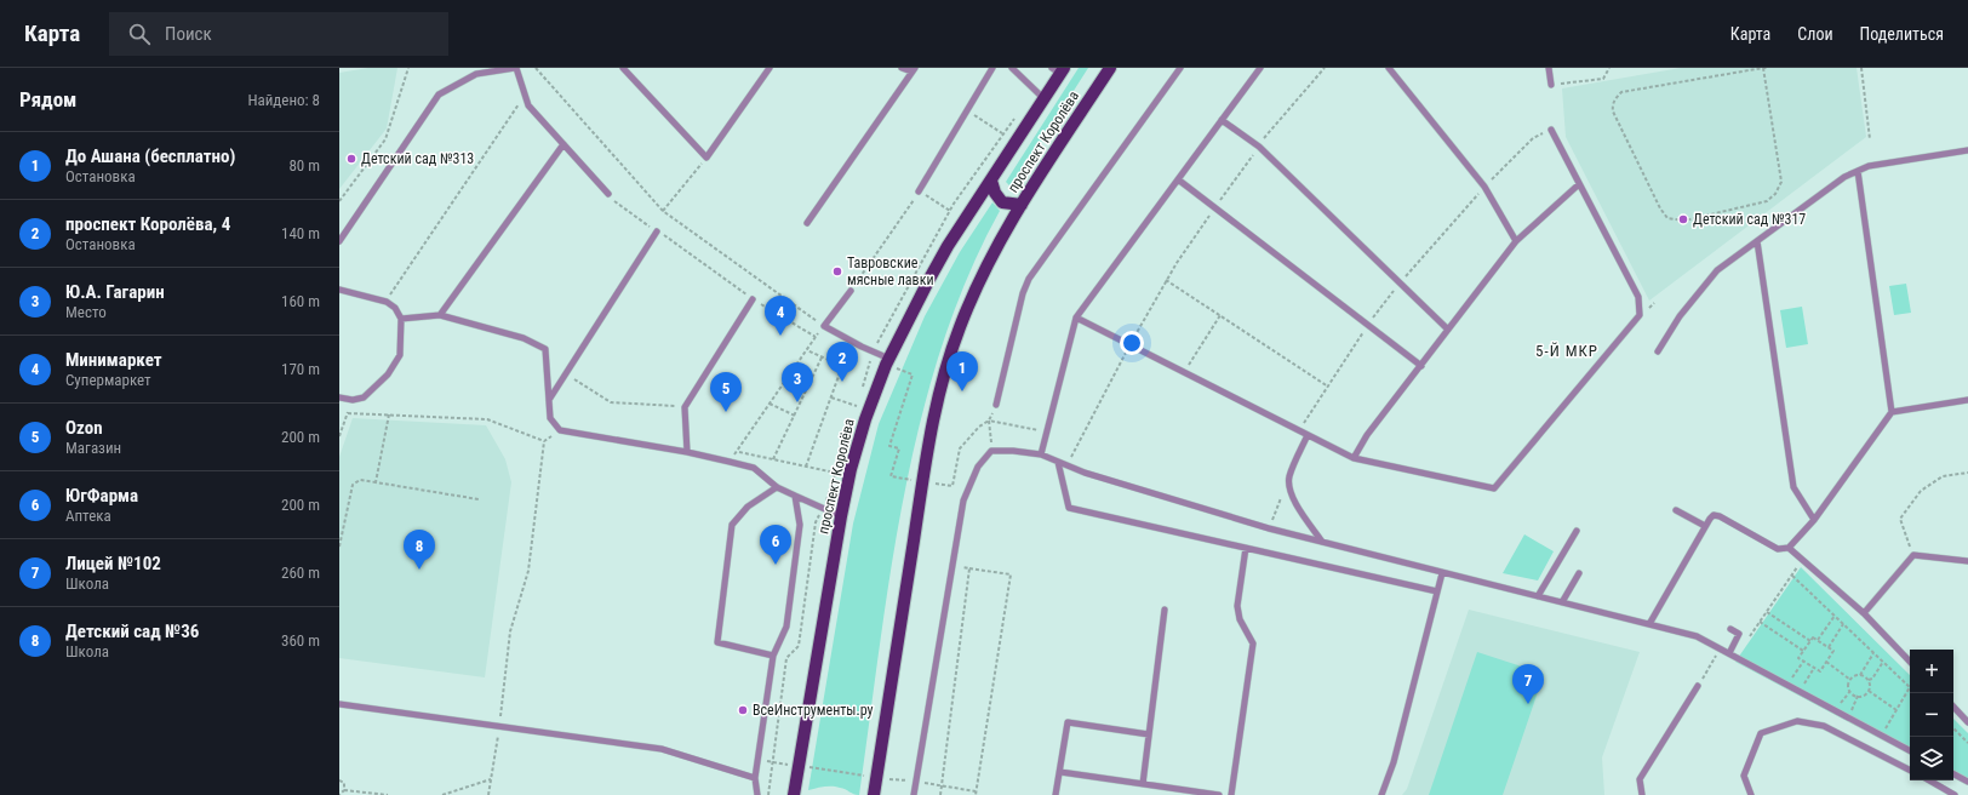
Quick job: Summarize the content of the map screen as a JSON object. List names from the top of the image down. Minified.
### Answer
{"streets":{"main road":["проспект Королёва"]},"districts":["5-Й МКР"],"places":["Детский сад №313","Детский сад №317","Тавровские мясные лавки","ВсеИнструменты.ру"],"page":{"header":"Карта","search":"Поиск","nav":["Карта","Слои","Поделиться"],"heading":["Рядом","Найдено: 8"],"list":[{"mark":"1","name":"До Ашана (бесплатно)","note":"Остановка","value":"80 m"},{"mark":"2","name":"проспект Королёва, 4","note":"Остановка","value":"140 m"},{"mark":"3","name":"Ю.А. Гагарин","note":"Место","value":"160 m"},{"mark":"4","name":"Минимаркет","note":"Супермаркет","value":"170 m"},{"mark":"5","name":"Ozon","note":"Магазин","value":"200 m"},{"mark":"6","name":"ЮгФарма","note":"Аптека","value":"200 m"},{"mark":"7","name":"Лицей №102","note":"Школа","value":"260 m"},{"mark":"8","name":"Детский сад №36","note":"Школа","value":"360 m"}],"pins":["4","2","1","3","5","6","8","7"],"map_buttons":["+","−"]}}
